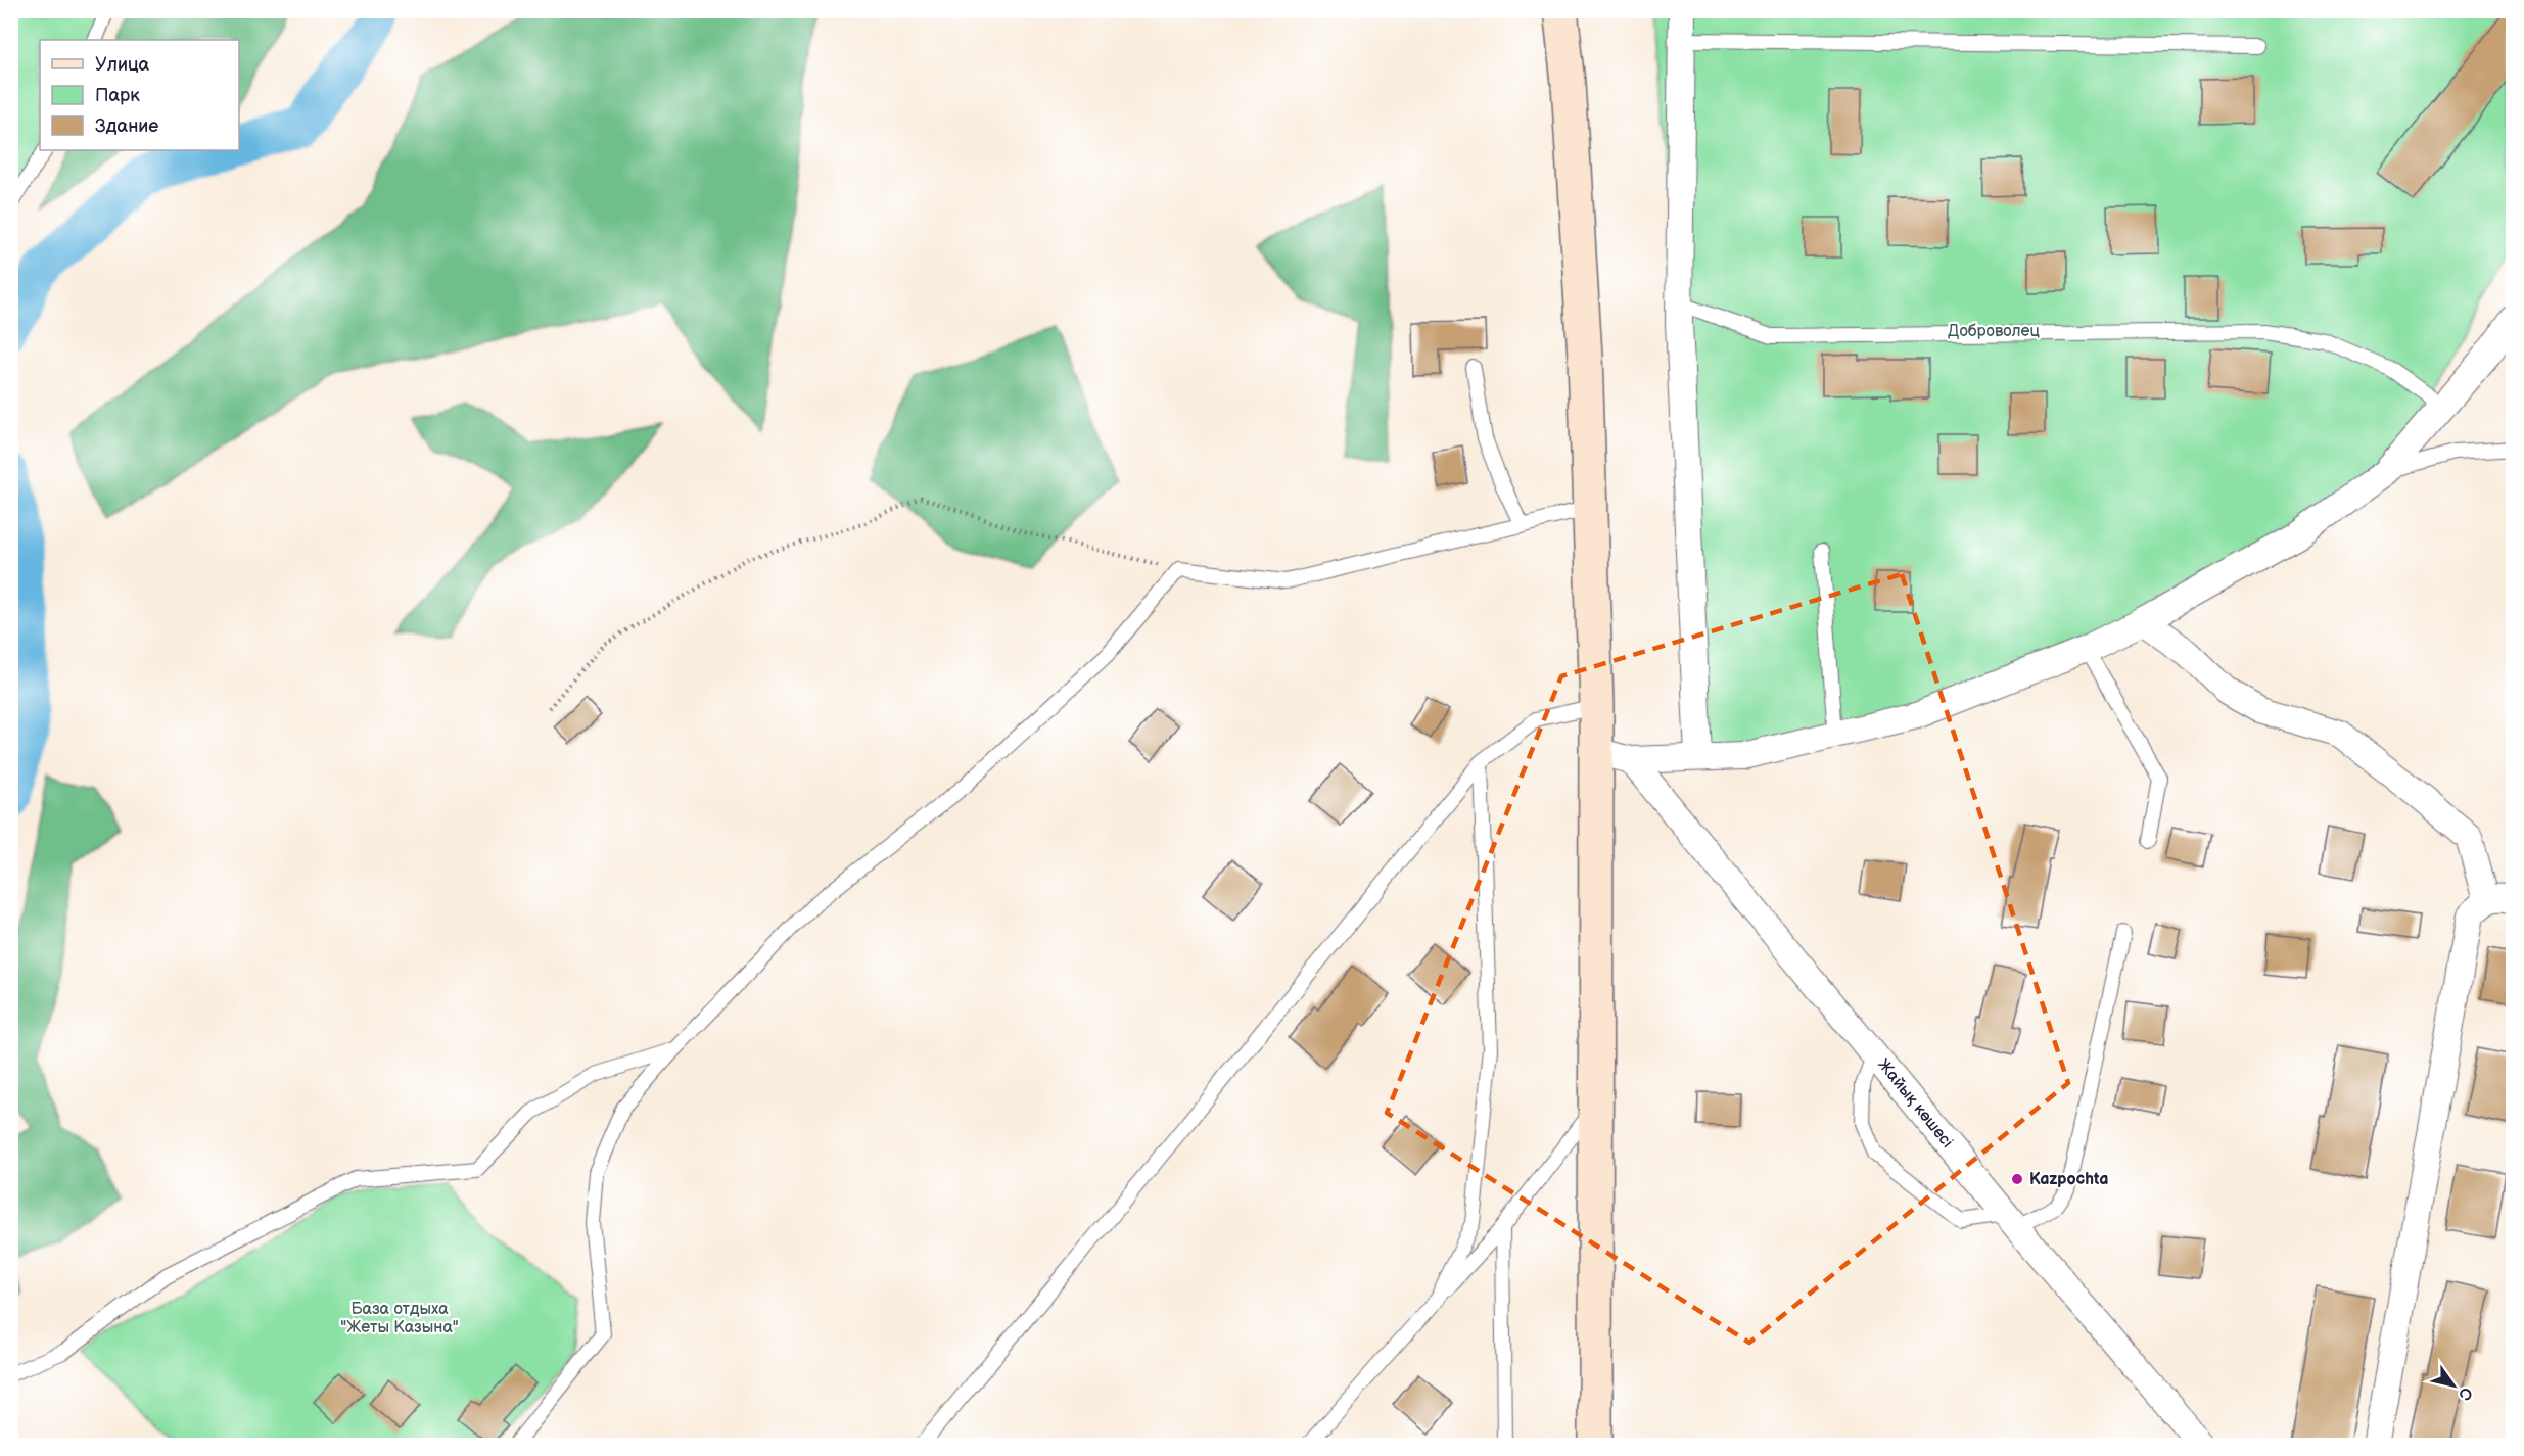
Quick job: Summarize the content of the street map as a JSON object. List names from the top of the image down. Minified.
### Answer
{"streets":{"street":["Жайық көшесі"]},"parks":["Доброволец","База отдыха \"Жеты Казына\""],"places":["Kazpochta"],"legend":["Улица","Парк","Здание"],"north":"bottom right"}
